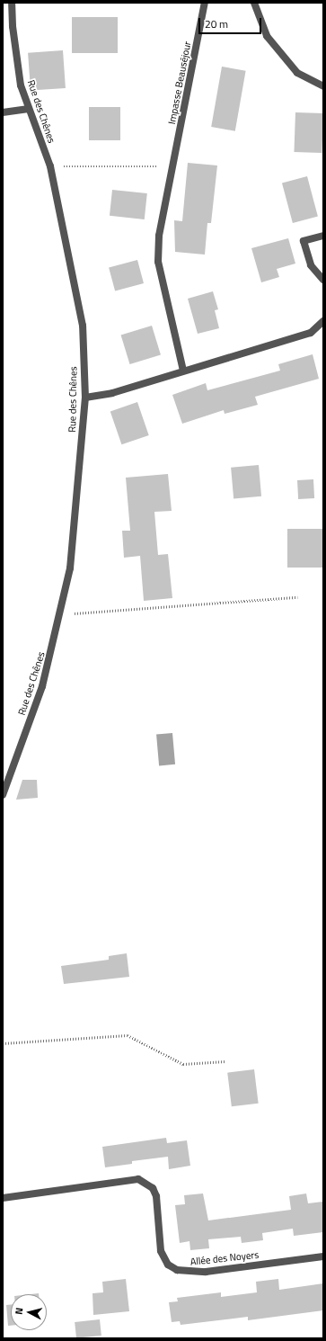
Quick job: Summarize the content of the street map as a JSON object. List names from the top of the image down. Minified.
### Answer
{"streets":{"street":["Impasse Beauséjour","Rue des Chênes","Allée des Noyers"]},"scale_bar":"20 m","north":"left"}
